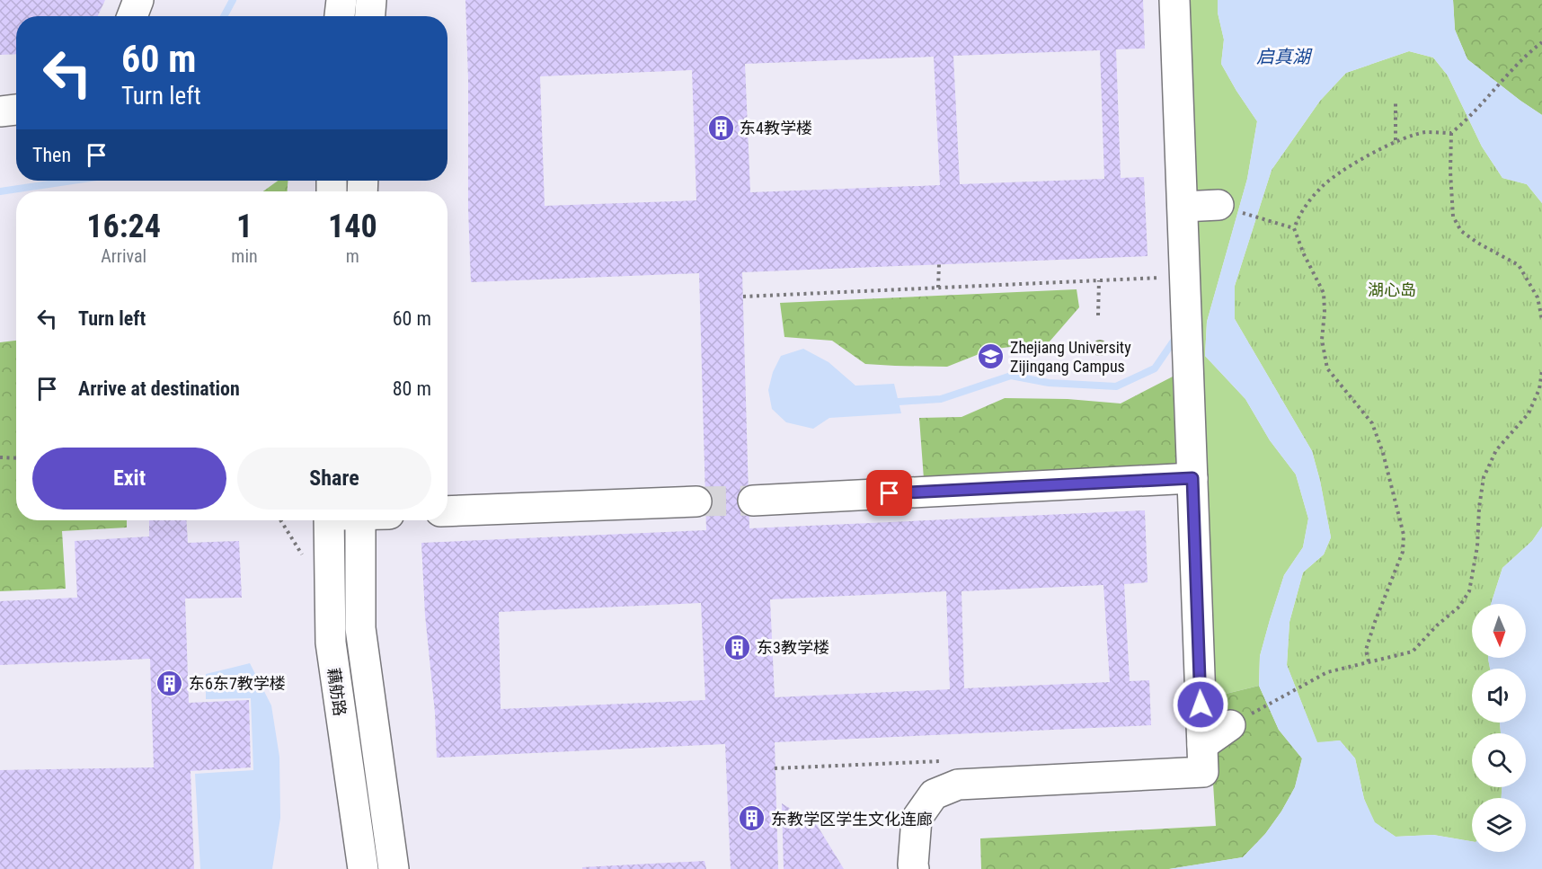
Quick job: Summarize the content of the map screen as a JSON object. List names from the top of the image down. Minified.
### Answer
{"streets":{"street":["藕舫路"]},"water":["启真湖"],"parks":["湖心岛"],"places":{"building":["东4教学楼","东3教学楼","东6东7教学楼","东教学区学生文化连廊"],"school or university":["Zhejiang University Zijingang Campus"]},"north":"bottom","page":{"turn":["60 m","Turn left"],"then":"Then","eta":["16:24","Arrival","1","min","140","m"],"list":[{"name":"Turn left","value":"60 m"},{"name":"Arrive at destination","value":"80 m"}],"buttons":["Exit","Share"]}}
